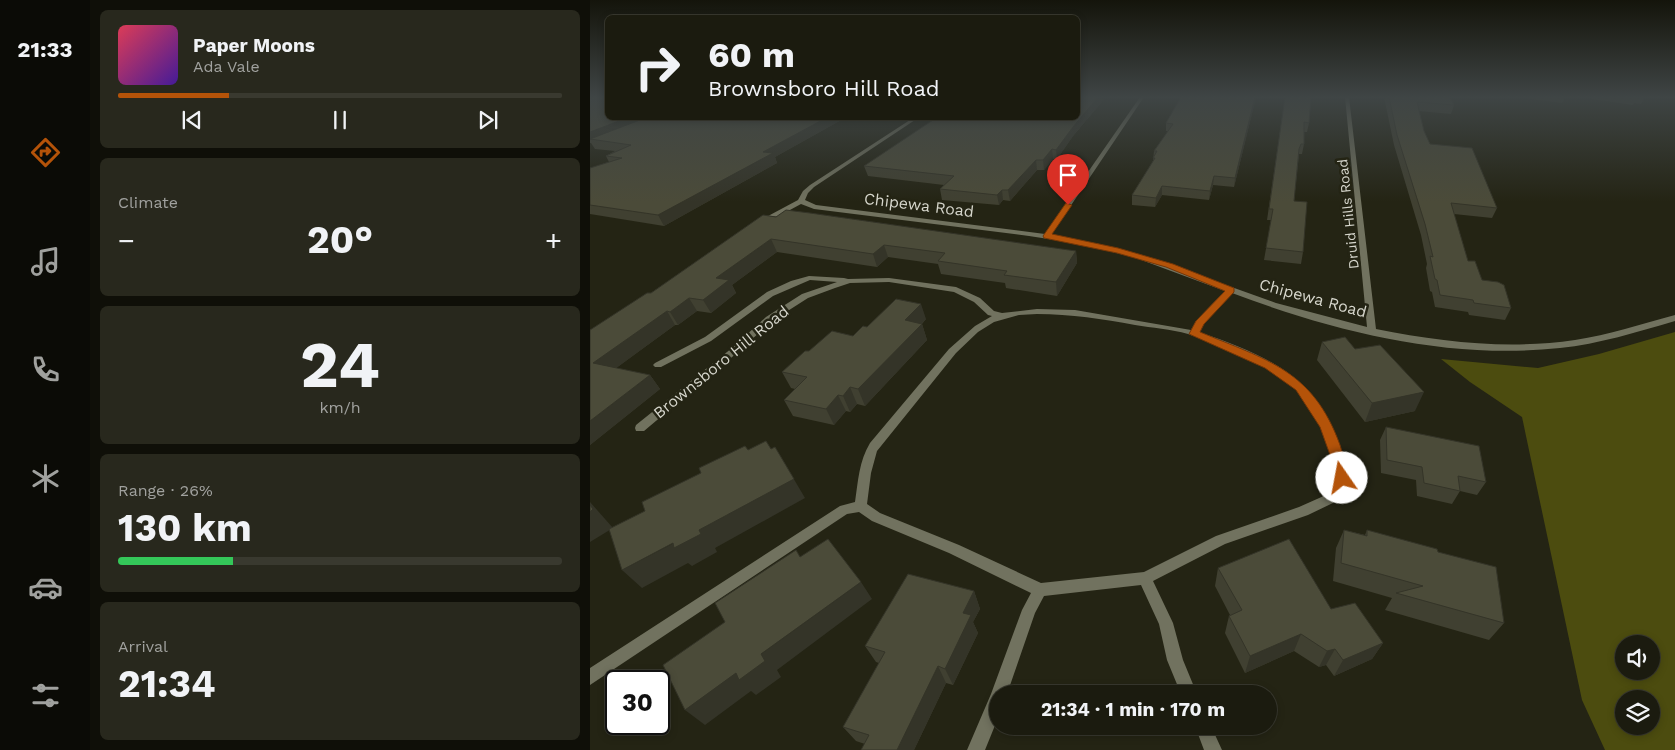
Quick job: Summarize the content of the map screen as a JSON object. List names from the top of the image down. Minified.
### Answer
{"streets":{"street":["Chipewa Road","Druid Hills Road","Brownsboro Hill Road"]},"crossings":[["Chipewa Road","Druid Hills Road"]],"page":{"tabs":"21:33","turn":["60 m","Brownsboro Hill Road"],"song":["Paper Moons","Ada Vale"],"tile":["Climate",["24","km/h"],["Range · 26%","130 km"],["Arrival","21:34"]],"heat":["−","20°","+"],"limit":"30","trip":"21:34 · 1 min · 170 m"}}
